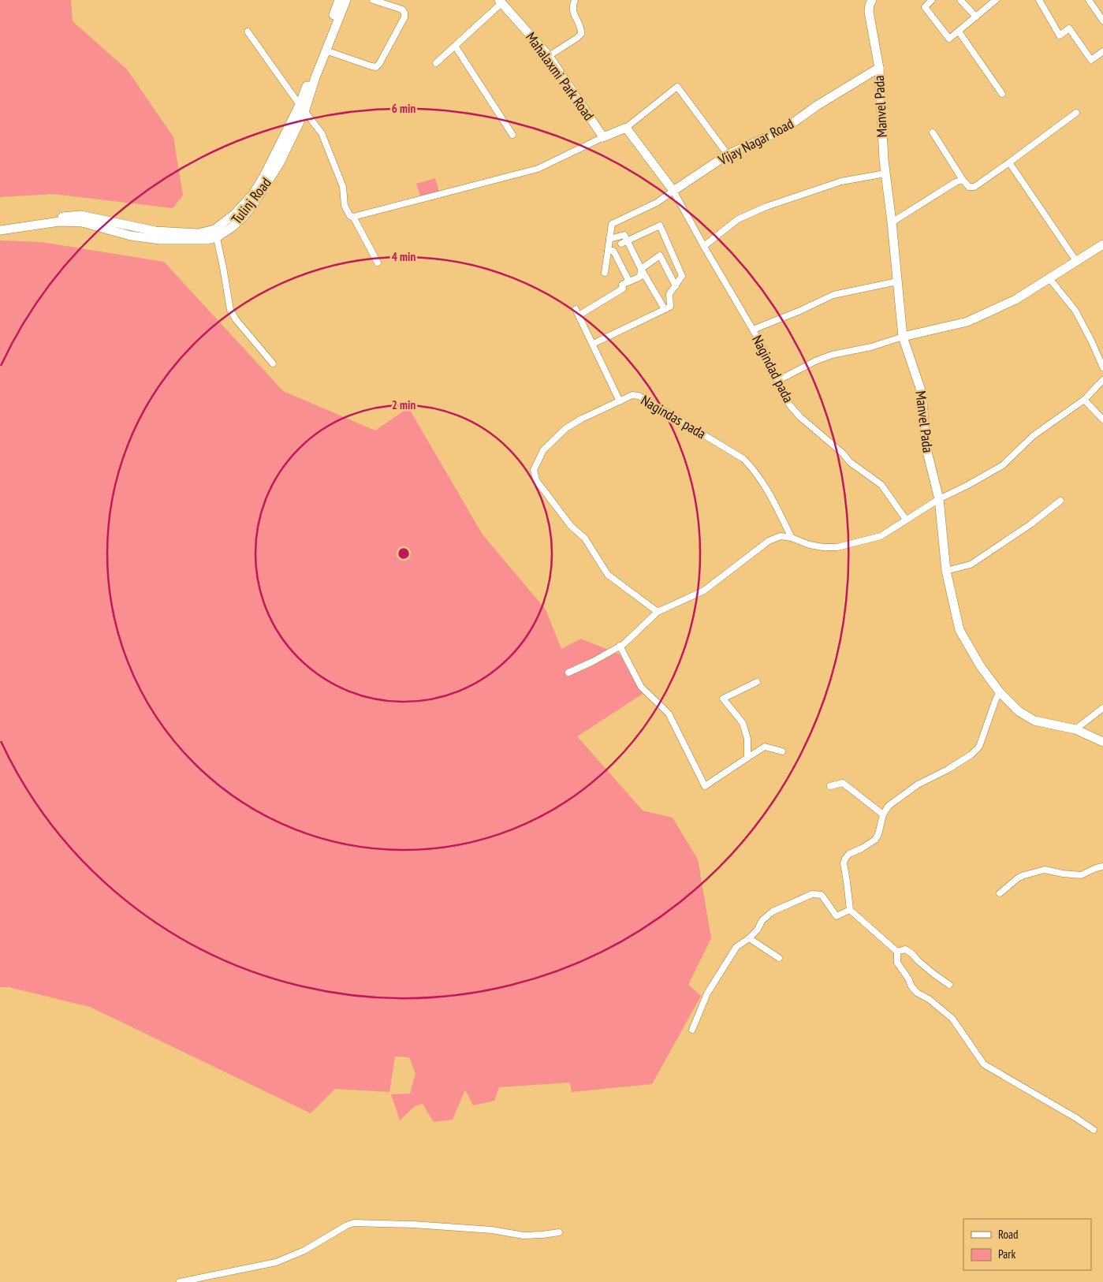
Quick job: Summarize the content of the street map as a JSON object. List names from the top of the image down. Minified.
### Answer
{"streets":{"main road":["Mahalaxmi Park Road","Manvel Pada","Vijay Nagar Road","Tulinj Road"],"street":["Nagindad pada","Nagindas pada"]},"crossings":[["Manvel Pada","Vijay Nagar Road"],["Vijay Nagar Road","Nagindad pada"]],"legend":["Road","Park"],"rings":["6 min","4 min","2 min"]}
